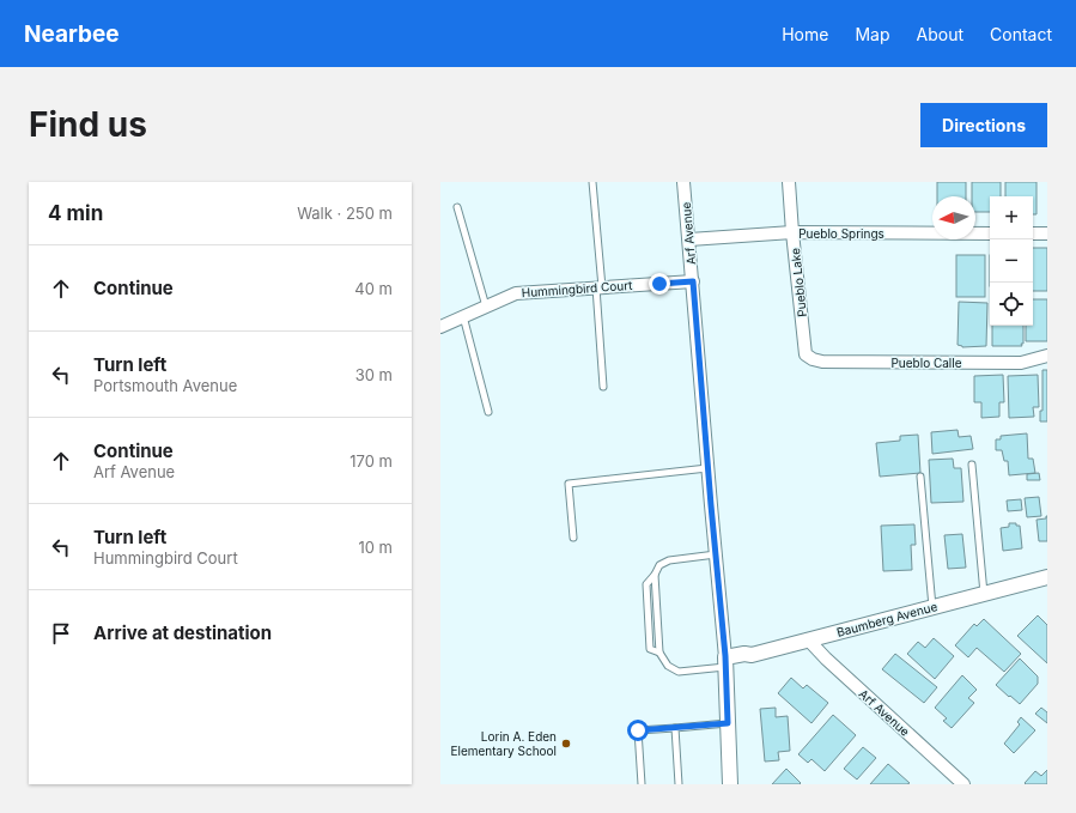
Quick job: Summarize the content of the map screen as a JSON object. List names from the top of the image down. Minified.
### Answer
{"streets":{"street":["Arf Avenue","Pueblo Springs","Pueblo Lake","Hummingbird Court","Pueblo Calle","Baumberg Avenue"]},"crossings":[["Arf Avenue","Pueblo Springs"],["Arf Avenue","Hummingbird Court"],["Arf Avenue","Baumberg Avenue"],["Pueblo Springs","Pueblo Lake"],["Pueblo Lake","Pueblo Calle"]],"places":["Lorin A. Eden Elementary School"],"north":"left","page":{"header":"Nearbee","nav":["Home","Map","About","Contact"],"buttons":"Directions","title":"Find us","heading":["4 min","Walk · 250 m"],"map_buttons":["+","−"],"list":[["Continue","40 m"],["Turn left","Portsmouth Avenue","30 m"],["Continue","Arf Avenue","170 m"],["Turn left","Hummingbird Court","10 m"],"Arrive at destination"]}}
